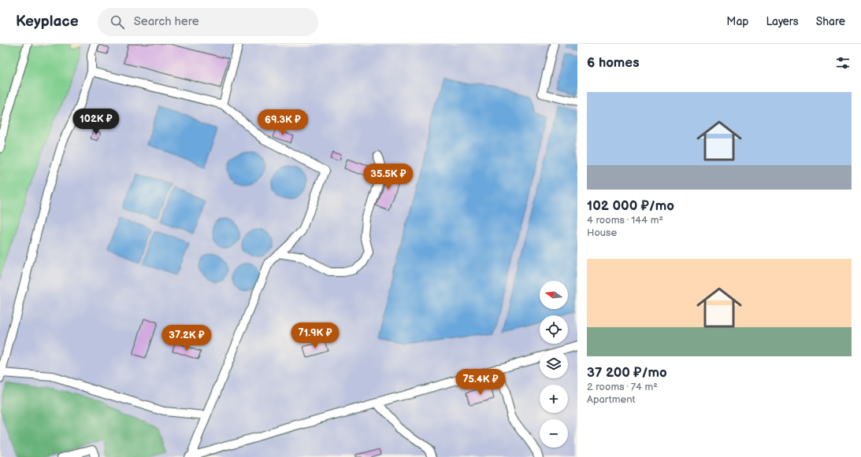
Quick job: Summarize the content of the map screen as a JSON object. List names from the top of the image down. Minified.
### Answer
{"north":"left","page":{"header":"Keyplace","search":"Search here","nav":["Map","Layers","Share"],"heading":"6 homes","list":[{"name":"102 000 ₽/mo","note":"4 rooms · 144 m² · House"},{"name":"37 200 ₽/mo","note":"2 rooms · 74 m² · Apartment"}],"price":["102K ₽","69.3K ₽","35.5K ₽","71.9K ₽","37.2K ₽","75.4K ₽"],"map_buttons":["+","−"]}}
